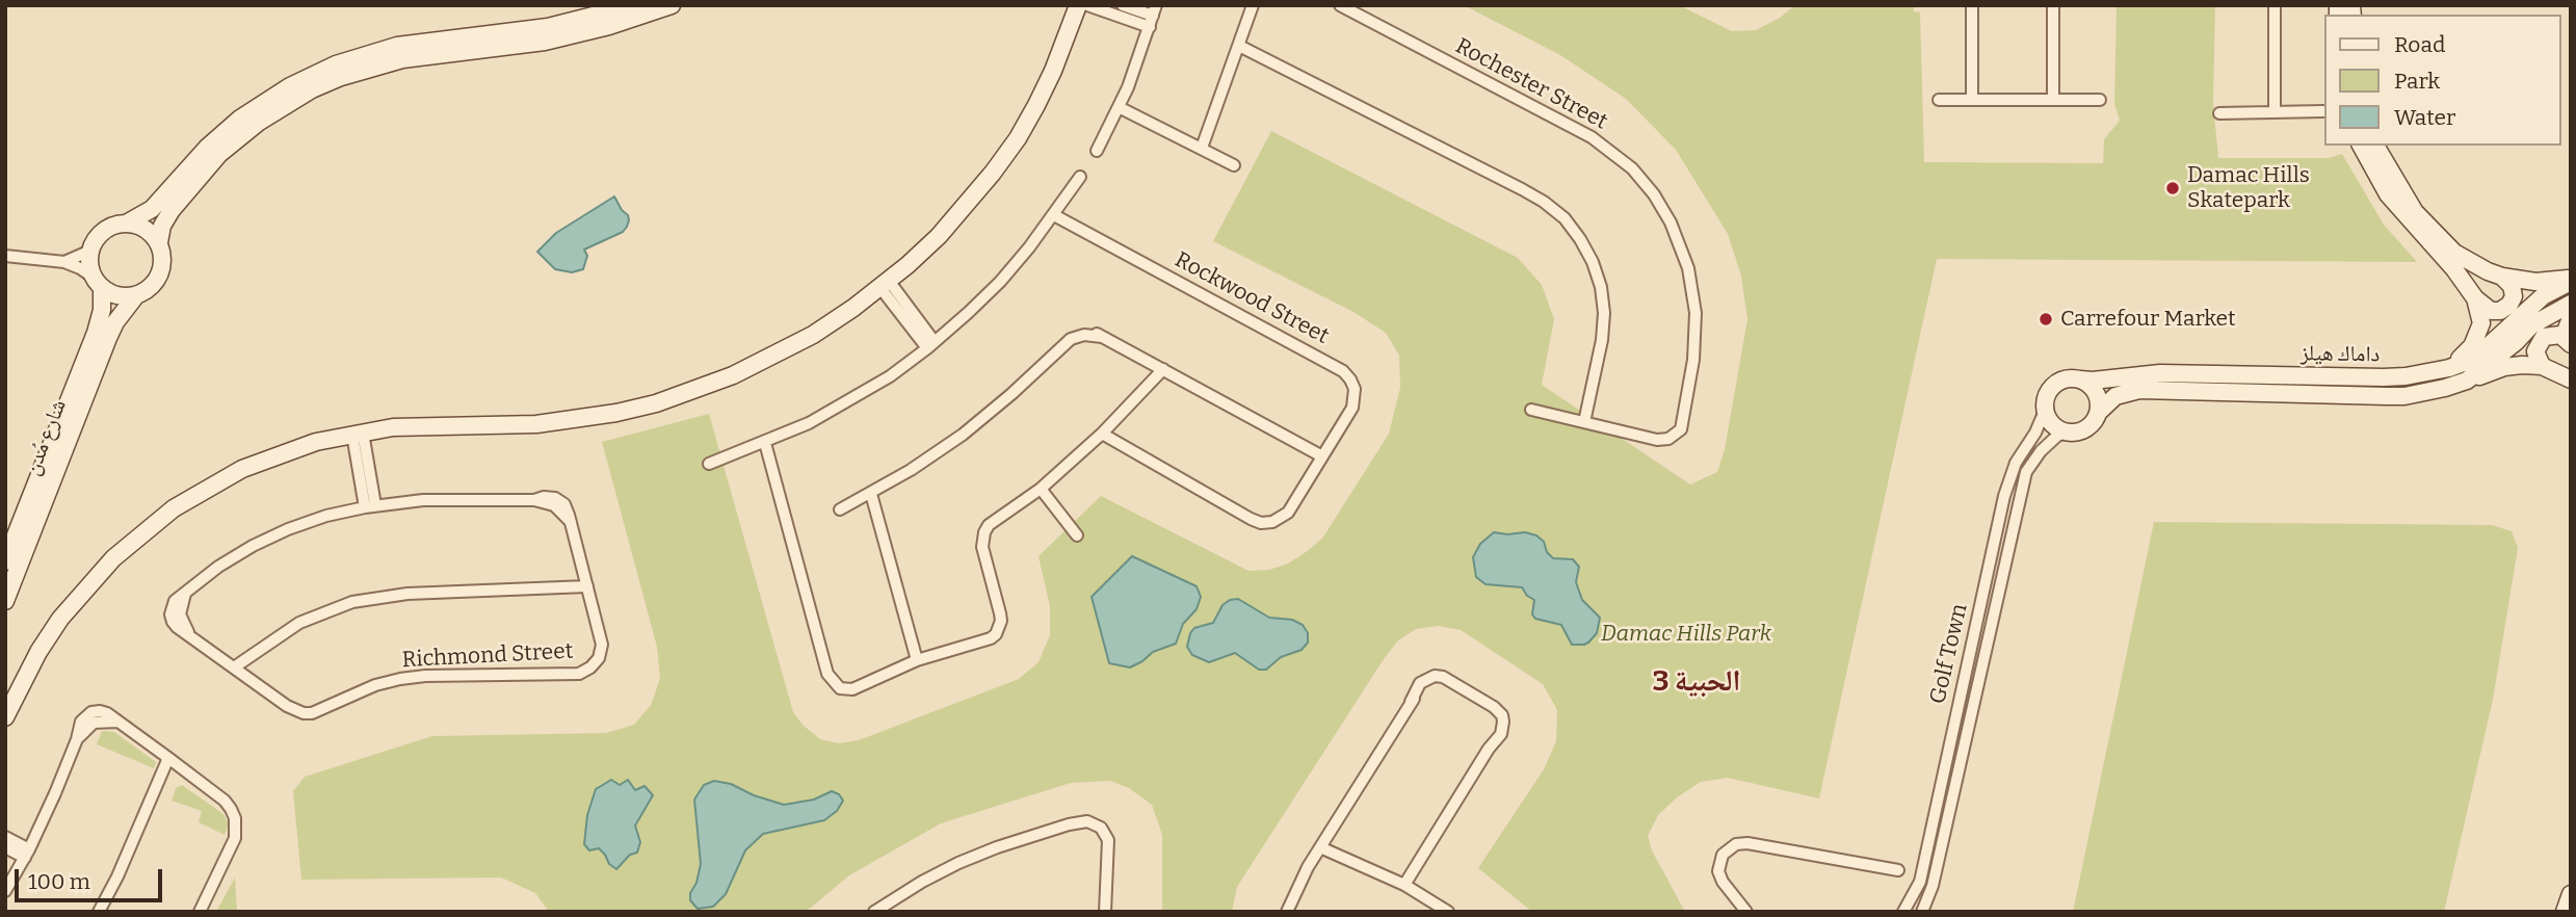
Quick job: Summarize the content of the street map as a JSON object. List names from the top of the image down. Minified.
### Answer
{"streets":{"street":["Rochester Street","Rockwood Street","داماك هيلز","شارع مُدن","Golf Town","Richmond Street"]},"crossings":[["داماك هيلز","Golf Town"]],"districts":["الحبية 3"],"parks":["Damac Hills Park"],"places":["Damac Hills Skatepark","Carrefour Market"],"legend":["Road","Park","Water"],"scale_bar":"100 m"}
